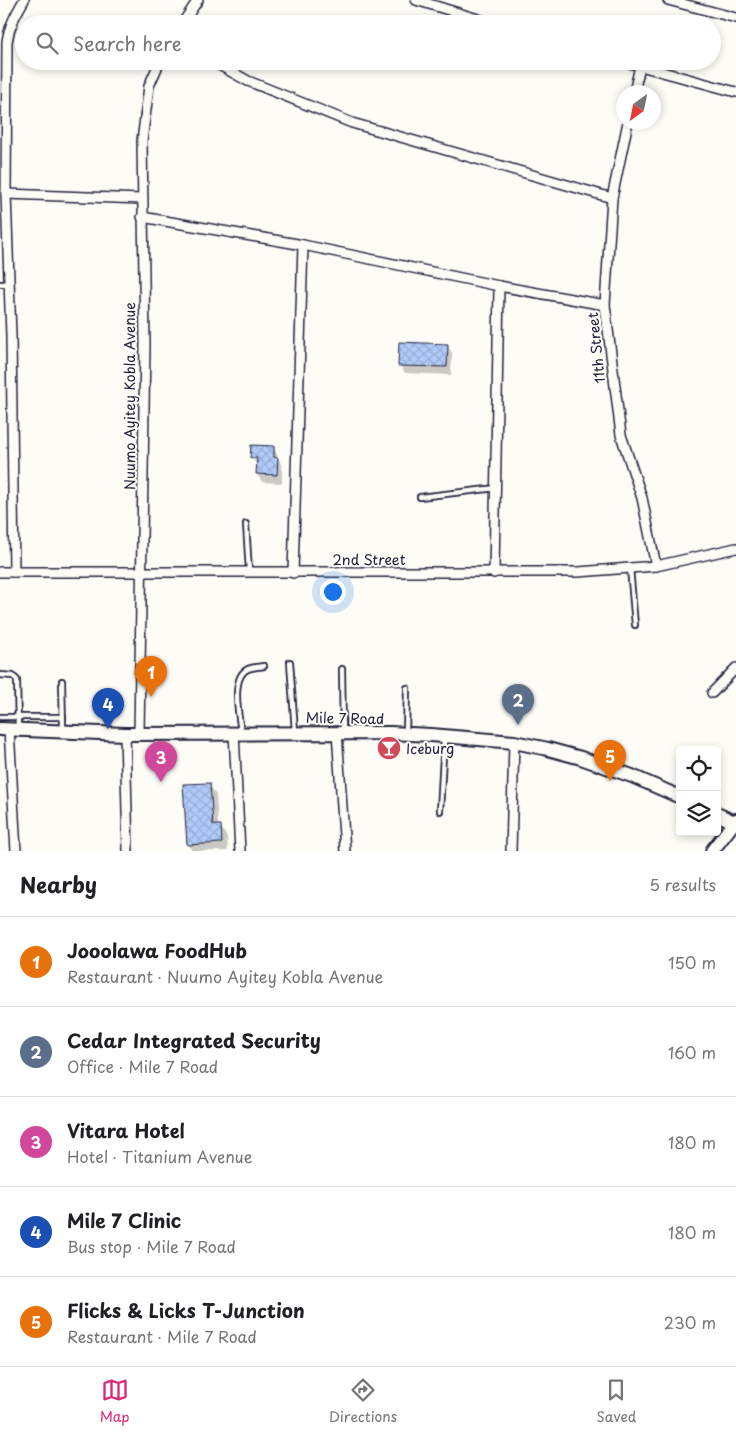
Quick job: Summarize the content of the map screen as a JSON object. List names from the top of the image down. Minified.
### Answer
{"streets":{"street":["11th Street","Nuumo Ayitey Kobla Avenue","2nd Street","Mile 7 Road"]},"crossings":[["11th Street","2nd Street"],["Nuumo Ayitey Kobla Avenue","2nd Street"],["Nuumo Ayitey Kobla Avenue","Mile 7 Road"]],"places":{"bar":["Iceburg"]},"north":"bottom left","page":{"search":"Search here","pins":["1","2","4","5","3"],"heading":["Nearby","5 results"],"list":[{"mark":"1","name":"Jooolawa FoodHub","note":"Restaurant · Nuumo Ayitey Kobla Avenue","value":"150 m"},{"mark":"2","name":"Cedar Integrated Security","note":"Office · Mile 7 Road","value":"160 m"},{"mark":"3","name":"Vitara Hotel","note":"Hotel · Titanium Avenue","value":"180 m"},{"mark":"4","name":"Mile 7 Clinic","note":"Bus stop · Mile 7 Road","value":"180 m"},{"mark":"5","name":"Flicks & Licks T-Junction","note":"Restaurant · Mile 7 Road","value":"230 m"}],"nav":["Map","Directions","Saved"]}}
